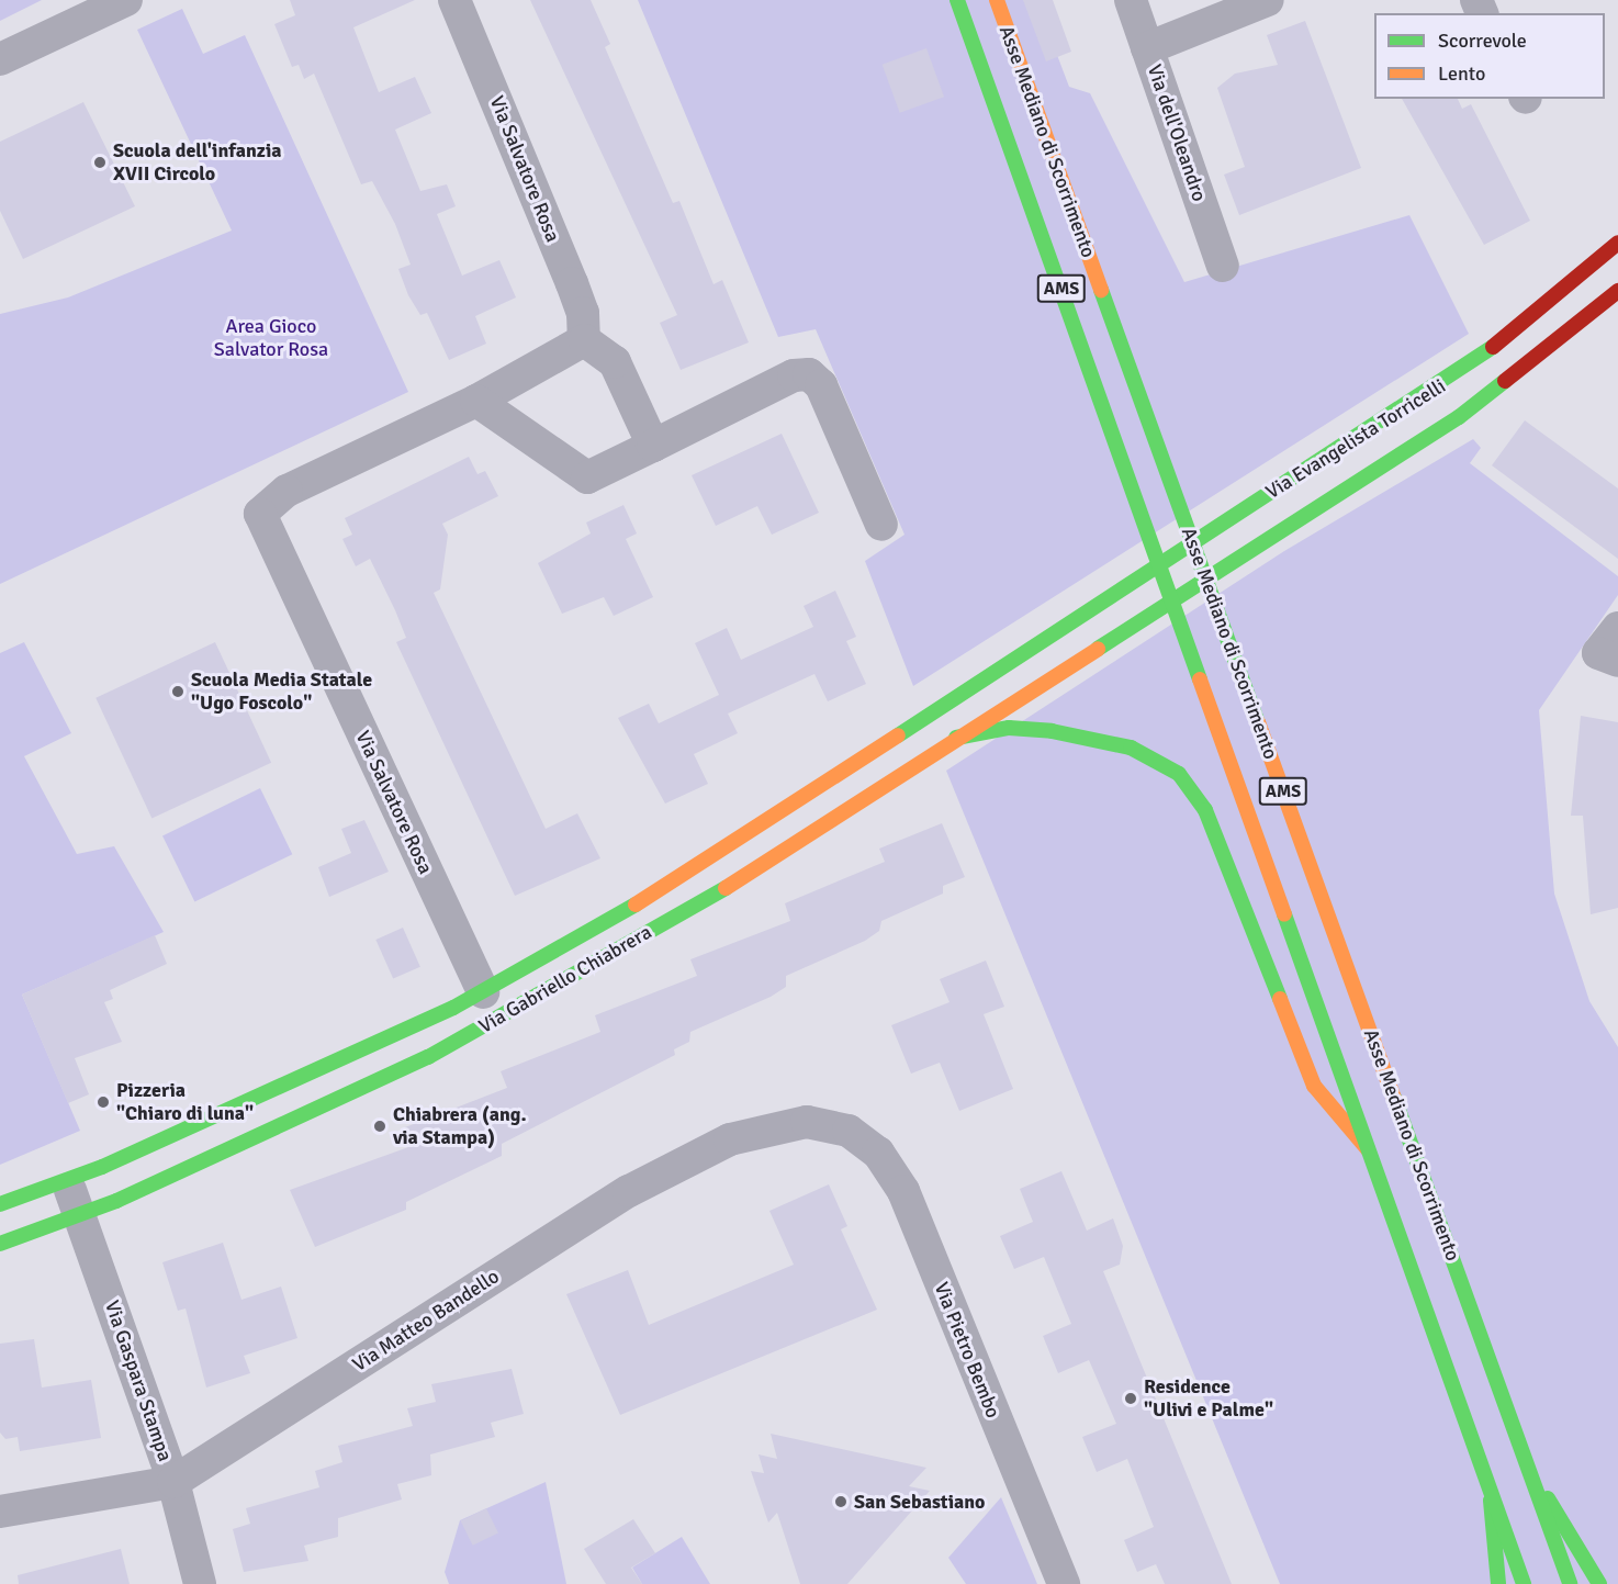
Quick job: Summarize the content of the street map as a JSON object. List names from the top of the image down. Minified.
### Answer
{"streets":{"main road":["Asse Mediano di Scorrimento","AMS","Via Evangelista Torricelli","Via Gabriello Chiabrera"],"street":["Via dell'Oleandro","Via Salvatore Rosa","Via Matteo Bandello","Via Pietro Bembo","Via Gaspara Stampa"]},"crossings":[["Via Salvatore Rosa","Via Gabriello Chiabrera"],["Via Evangelista Torricelli","Via Gabriello Chiabrera"],["Via Gabriello Chiabrera","Via Gaspara Stampa"],["Via Matteo Bandello","Via Pietro Bembo"],["Via Matteo Bandello","Via Gaspara Stampa"]],"parks":["Area Gioco Salvator Rosa"],"places":["Scuola dell'infanzia XVII Circolo","Scuola Media Statale \"Ugo Foscolo\"","Pizzeria \"Chiaro di luna\"","Chiabrera (ang. via Stampa)","Residence \"Ulivi e Palme\"","San Sebastiano"],"legend":["Scorrevole","Lento"]}
